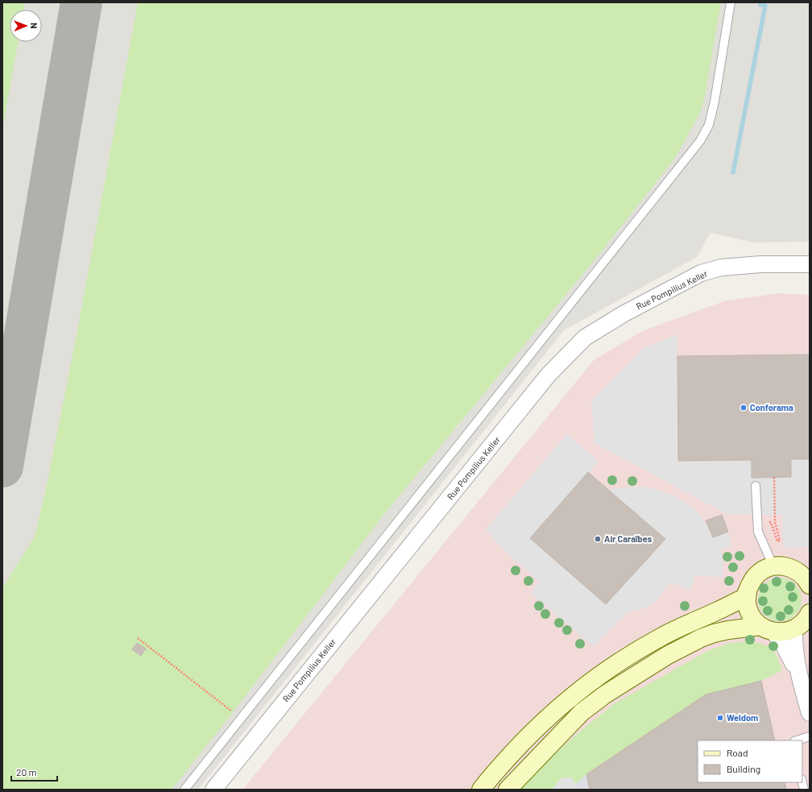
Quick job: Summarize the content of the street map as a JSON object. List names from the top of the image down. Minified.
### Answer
{"streets":{"street":["Rue Pompilius Keller"]},"places":["Conforama","Air Caraïbes","Weldom"],"legend":["Road","Building"],"scale_bar":"20 m","north":"right"}
